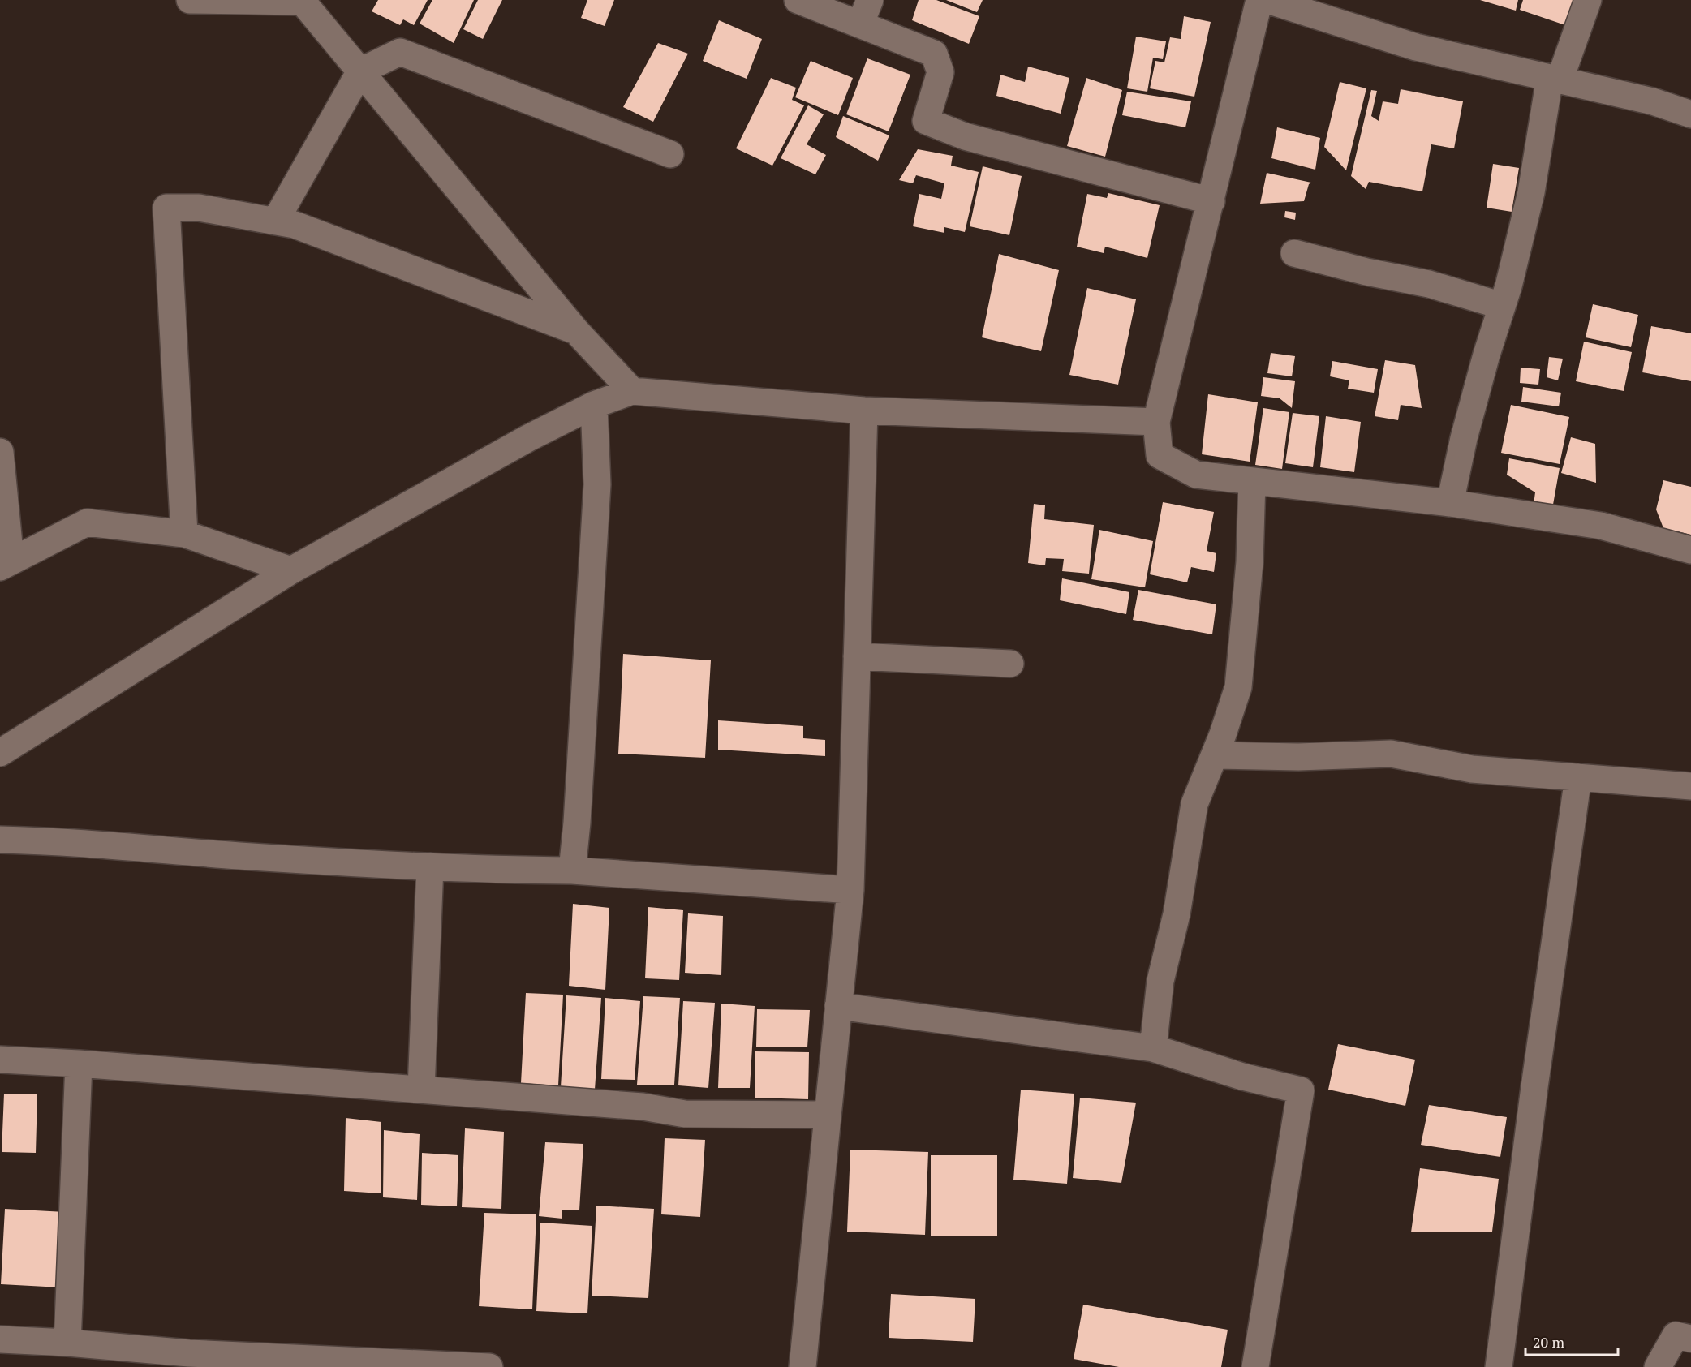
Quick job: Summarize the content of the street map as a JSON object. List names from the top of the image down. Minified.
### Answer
{"scale_bar":"20 m"}
